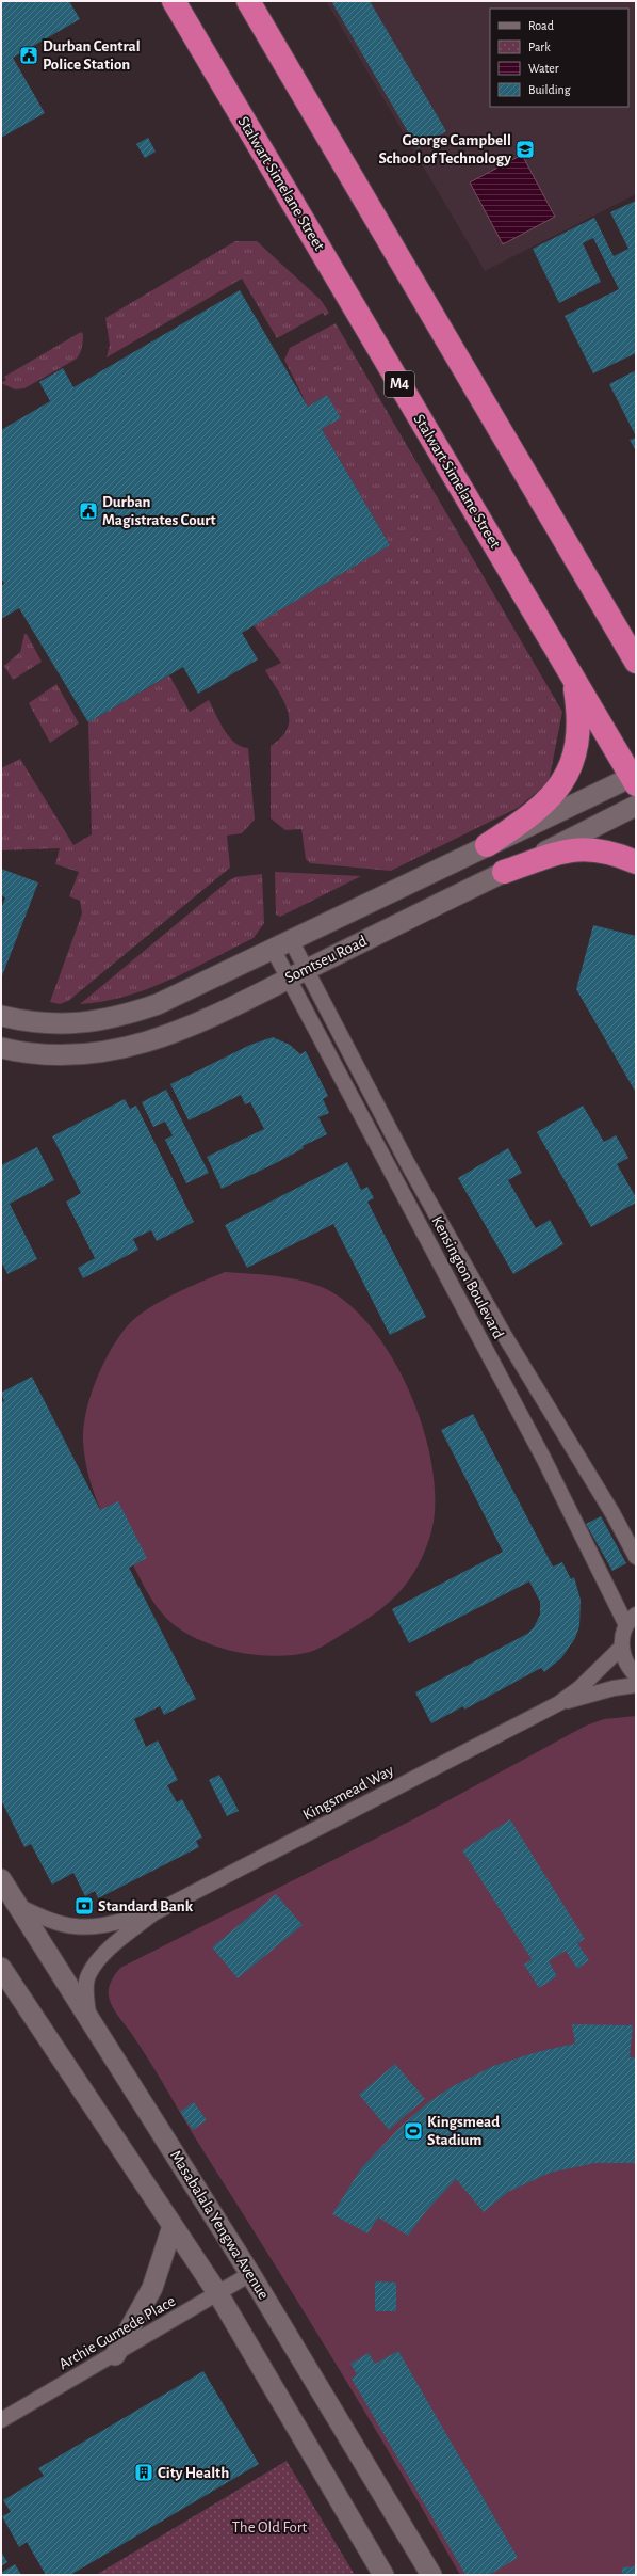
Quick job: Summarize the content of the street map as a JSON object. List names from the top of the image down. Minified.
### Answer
{"streets":{"highway":["Stalwart Simelane Street","M4"],"main road":["Somtseu Road","Masabalala Yengwa Avenue"],"street":["Kensington Boulevard","Kingsmead Way","Archie Gumede Place"]},"crossings":[["Stalwart Simelane Street","Somtseu Road"],["Somtseu Road","Kensington Boulevard"],["Kingsmead Way","Masabalala Yengwa Avenue"],["Masabalala Yengwa Avenue","Archie Gumede Place"]],"parks":["The Old Fort"],"places":{"public building":["Durban Central Police Station","Durban Magistrates Court"],"school or university":["George Campbell School of Technology"],"bank":["Standard Bank"],"sports":["Kingsmead Stadium"],"building":["City Health"]},"legend":["Road","Park","Water","Building"]}
